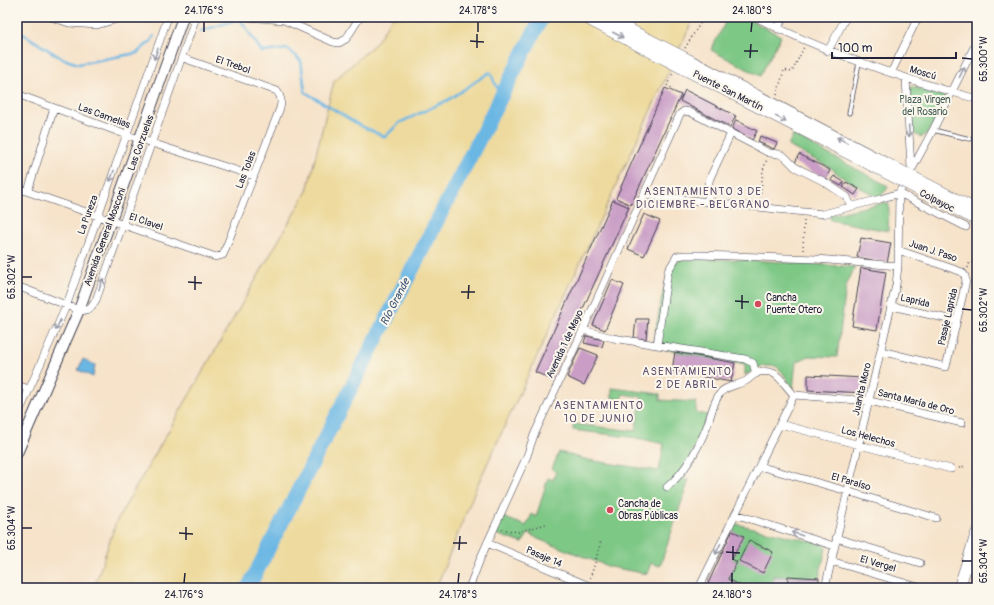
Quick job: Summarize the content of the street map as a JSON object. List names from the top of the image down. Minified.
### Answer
{"streets":{"main road":["Puente San Martín","Avenida General Mosconi"],"street":["El Trebol","Moscú","Las Camelias","Las Corzuelas","Las Tolas","Colpayoc","La Pureza","El Clavel","Juan J. Paso","Laprida","Pasaje Laprida","Avenida 1 de Mayo","Juanita Moro","Santa María de Oro","Los Helechos","El Paraíso","Pasaje 14","El Vergel"]},"crossings":[["El Trebol","Las Corzuelas"],["El Trebol","Las Tolas"],["Las Camelias","Las Corzuelas"],["Las Camelias","Las Tolas"],["Las Camelias","La Pureza"],["Las Camelias","Avenida General Mosconi"],["Las Corzuelas","El Clavel"],["Las Corzuelas","Avenida General Mosconi"],["Las Tolas","El Clavel"],["Colpayoc","Juanita Moro"],["La Pureza","El Clavel"],["El Clavel","Avenida General Mosconi"],["Juan J. Paso","Pasaje Laprida"],["Juan J. Paso","Juanita Moro"],["Laprida","Pasaje Laprida"],["Laprida","Juanita Moro"],["Pasaje Laprida","Juanita Moro"],["Avenida 1 de Mayo","Pasaje 14"],["Juanita Moro","Santa María de Oro"],["Juanita Moro","Los Helechos"],["Juanita Moro","El Paraíso"],["Juanita Moro","El Vergel"]],"one_way":["La Pureza"],"districts":["ASENTAMIENTO 3 DE DICIEMBRE - BELGRANO","ASENTAMIENTO 2 DE ABRIL","ASENTAMIENTO 10 DE JUNIO"],"water":["Río Grande"],"parks":["Plaza Virgen del Rosario"],"places":["Cancha Puente Otero","Cancha de Obras Públicas"],"scale_bar":"100 m","coordinates":["24.176°S","24.178°S","24.180°S","65.300°W","65.302°W","65.304°W"]}
